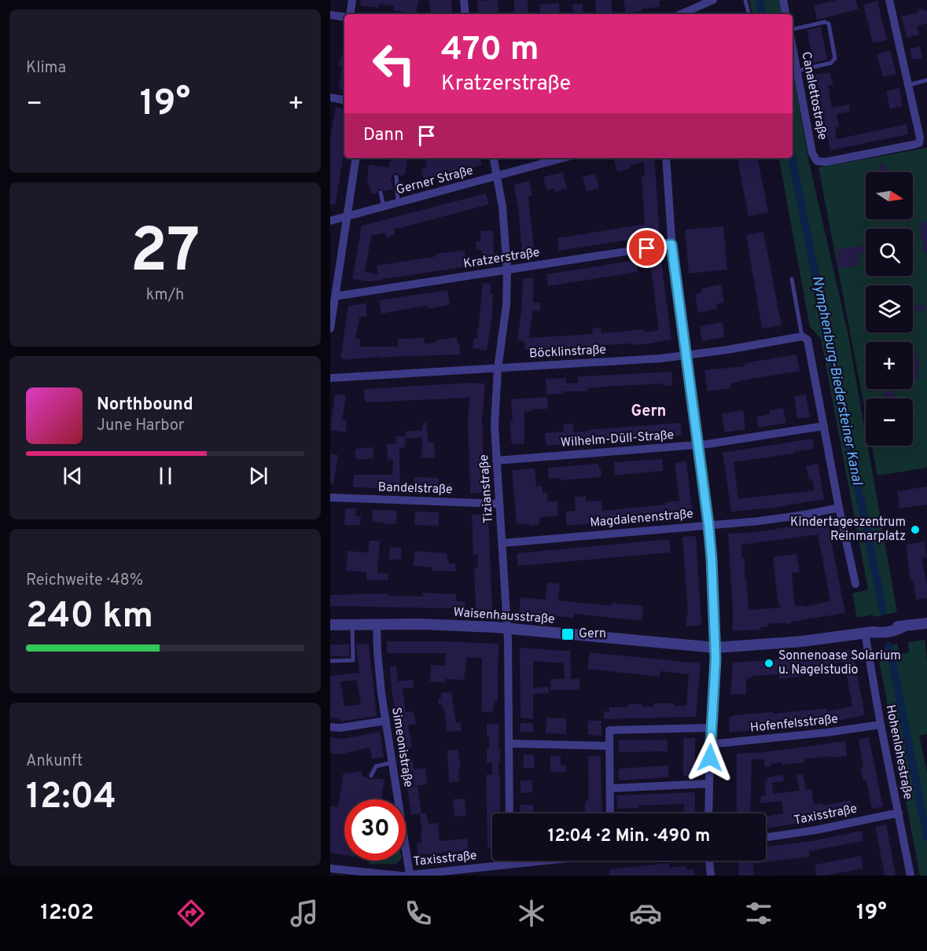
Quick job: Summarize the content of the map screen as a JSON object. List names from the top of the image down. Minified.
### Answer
{"streets":{"street":["Canalettostraße","Gerner Straße","Kratzerstraße","Böcklinstraße","Wilhelm-Düll-Straße","Bandelstraße","Tizianstraße","Magdalenenstraße","Waisenhausstraße","Hofenfelsstraße","Simeonistraße","Hohenlohestraße","Taxisstraße"]},"crossings":[["Gerner Straße","Tizianstraße"],["Kratzerstraße","Tizianstraße"],["Böcklinstraße","Tizianstraße"],["Wilhelm-Düll-Straße","Tizianstraße"],["Bandelstraße","Tizianstraße"],["Tizianstraße","Magdalenenstraße"],["Tizianstraße","Waisenhausstraße"],["Waisenhausstraße","Simeonistraße"],["Waisenhausstraße","Hohenlohestraße"],["Hofenfelsstraße","Hohenlohestraße"],["Simeonistraße","Taxisstraße"],["Hohenlohestraße","Taxisstraße"]],"districts":["Gern"],"water":["Nymphenburg-Biedersteiner Kanal"],"places":{"other":["Kindertageszentrum Reinmarplatz","Sonnenoase Solarium u. Nagelstudio"],"transit":["Gern"]},"north":"right","page":{"tile":["Klima",["27","km/h"],["Reichweite · 48%","240 km"],["Ankunft","12:04"]],"turn":["470 m","Kratzerstraße"],"heat":["−","19°","+"],"then":"Dann","map_buttons":["+","−"],"song":["Northbound","June Harbor"],"limit":"30","trip":"12:04 · 2 Min. · 490 m","tabs":["12:02","19°"]}}
